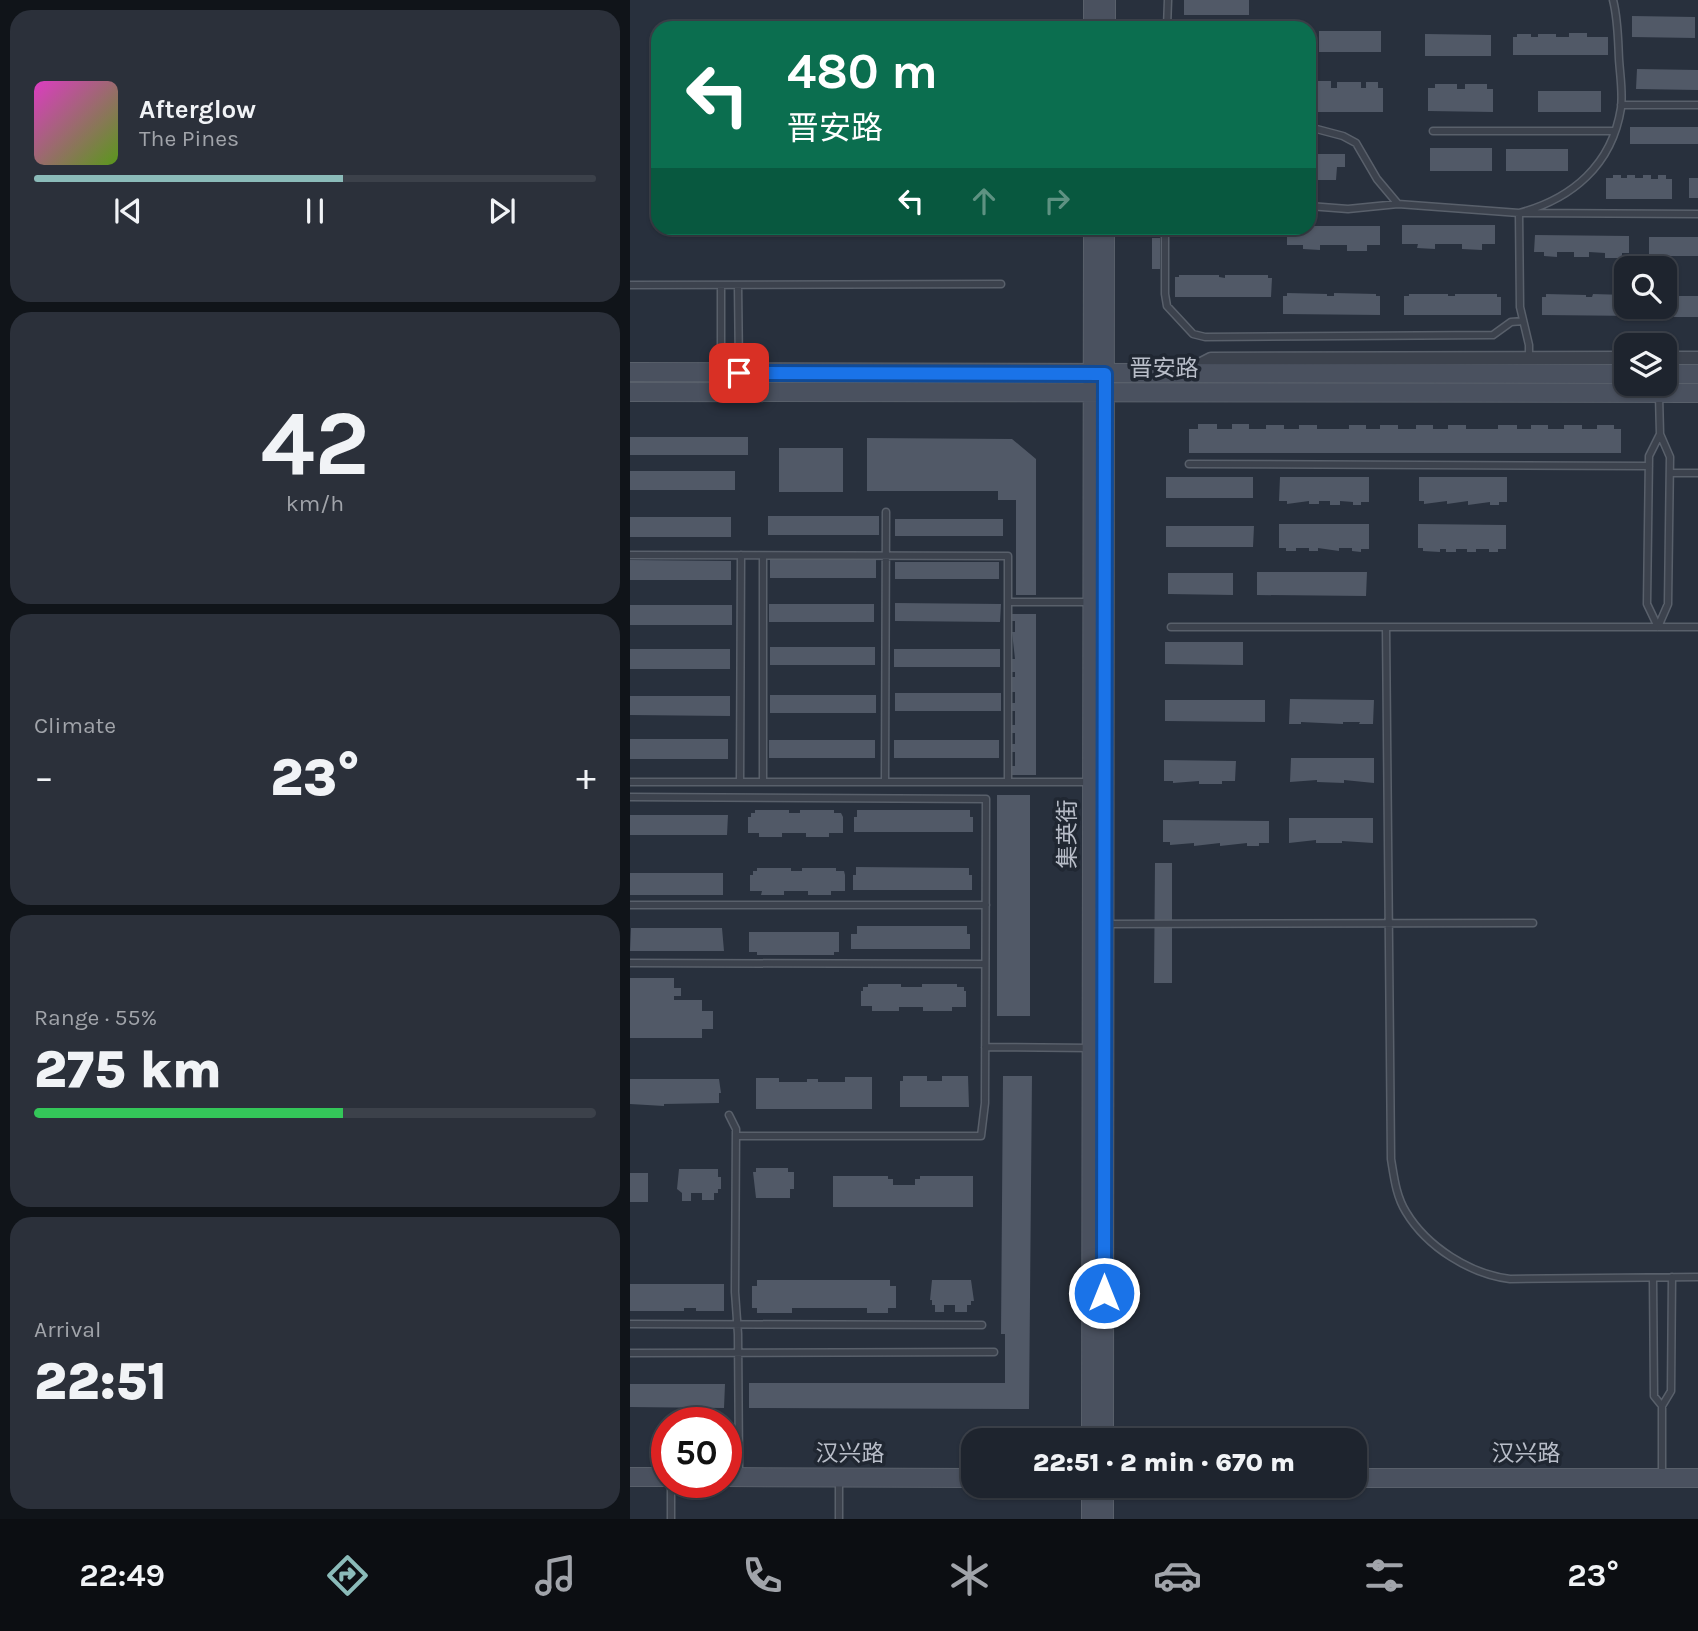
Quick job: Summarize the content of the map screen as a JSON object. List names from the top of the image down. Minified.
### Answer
{"streets":{"main road":["晋安路","集英街","汉兴路"]},"crossings":[["晋安路","集英街"]],"page":{"turn":["480 m","晋安路"],"song":["Afterglow","The Pines"],"tile":[["42","km/h"],"Climate",["Range · 55%","275 km"],["Arrival","22:51"]],"heat":["−","23°","+"],"limit":"50","trip":"22:51 · 2 min · 670 m","tabs":["22:49","23°"]}}
